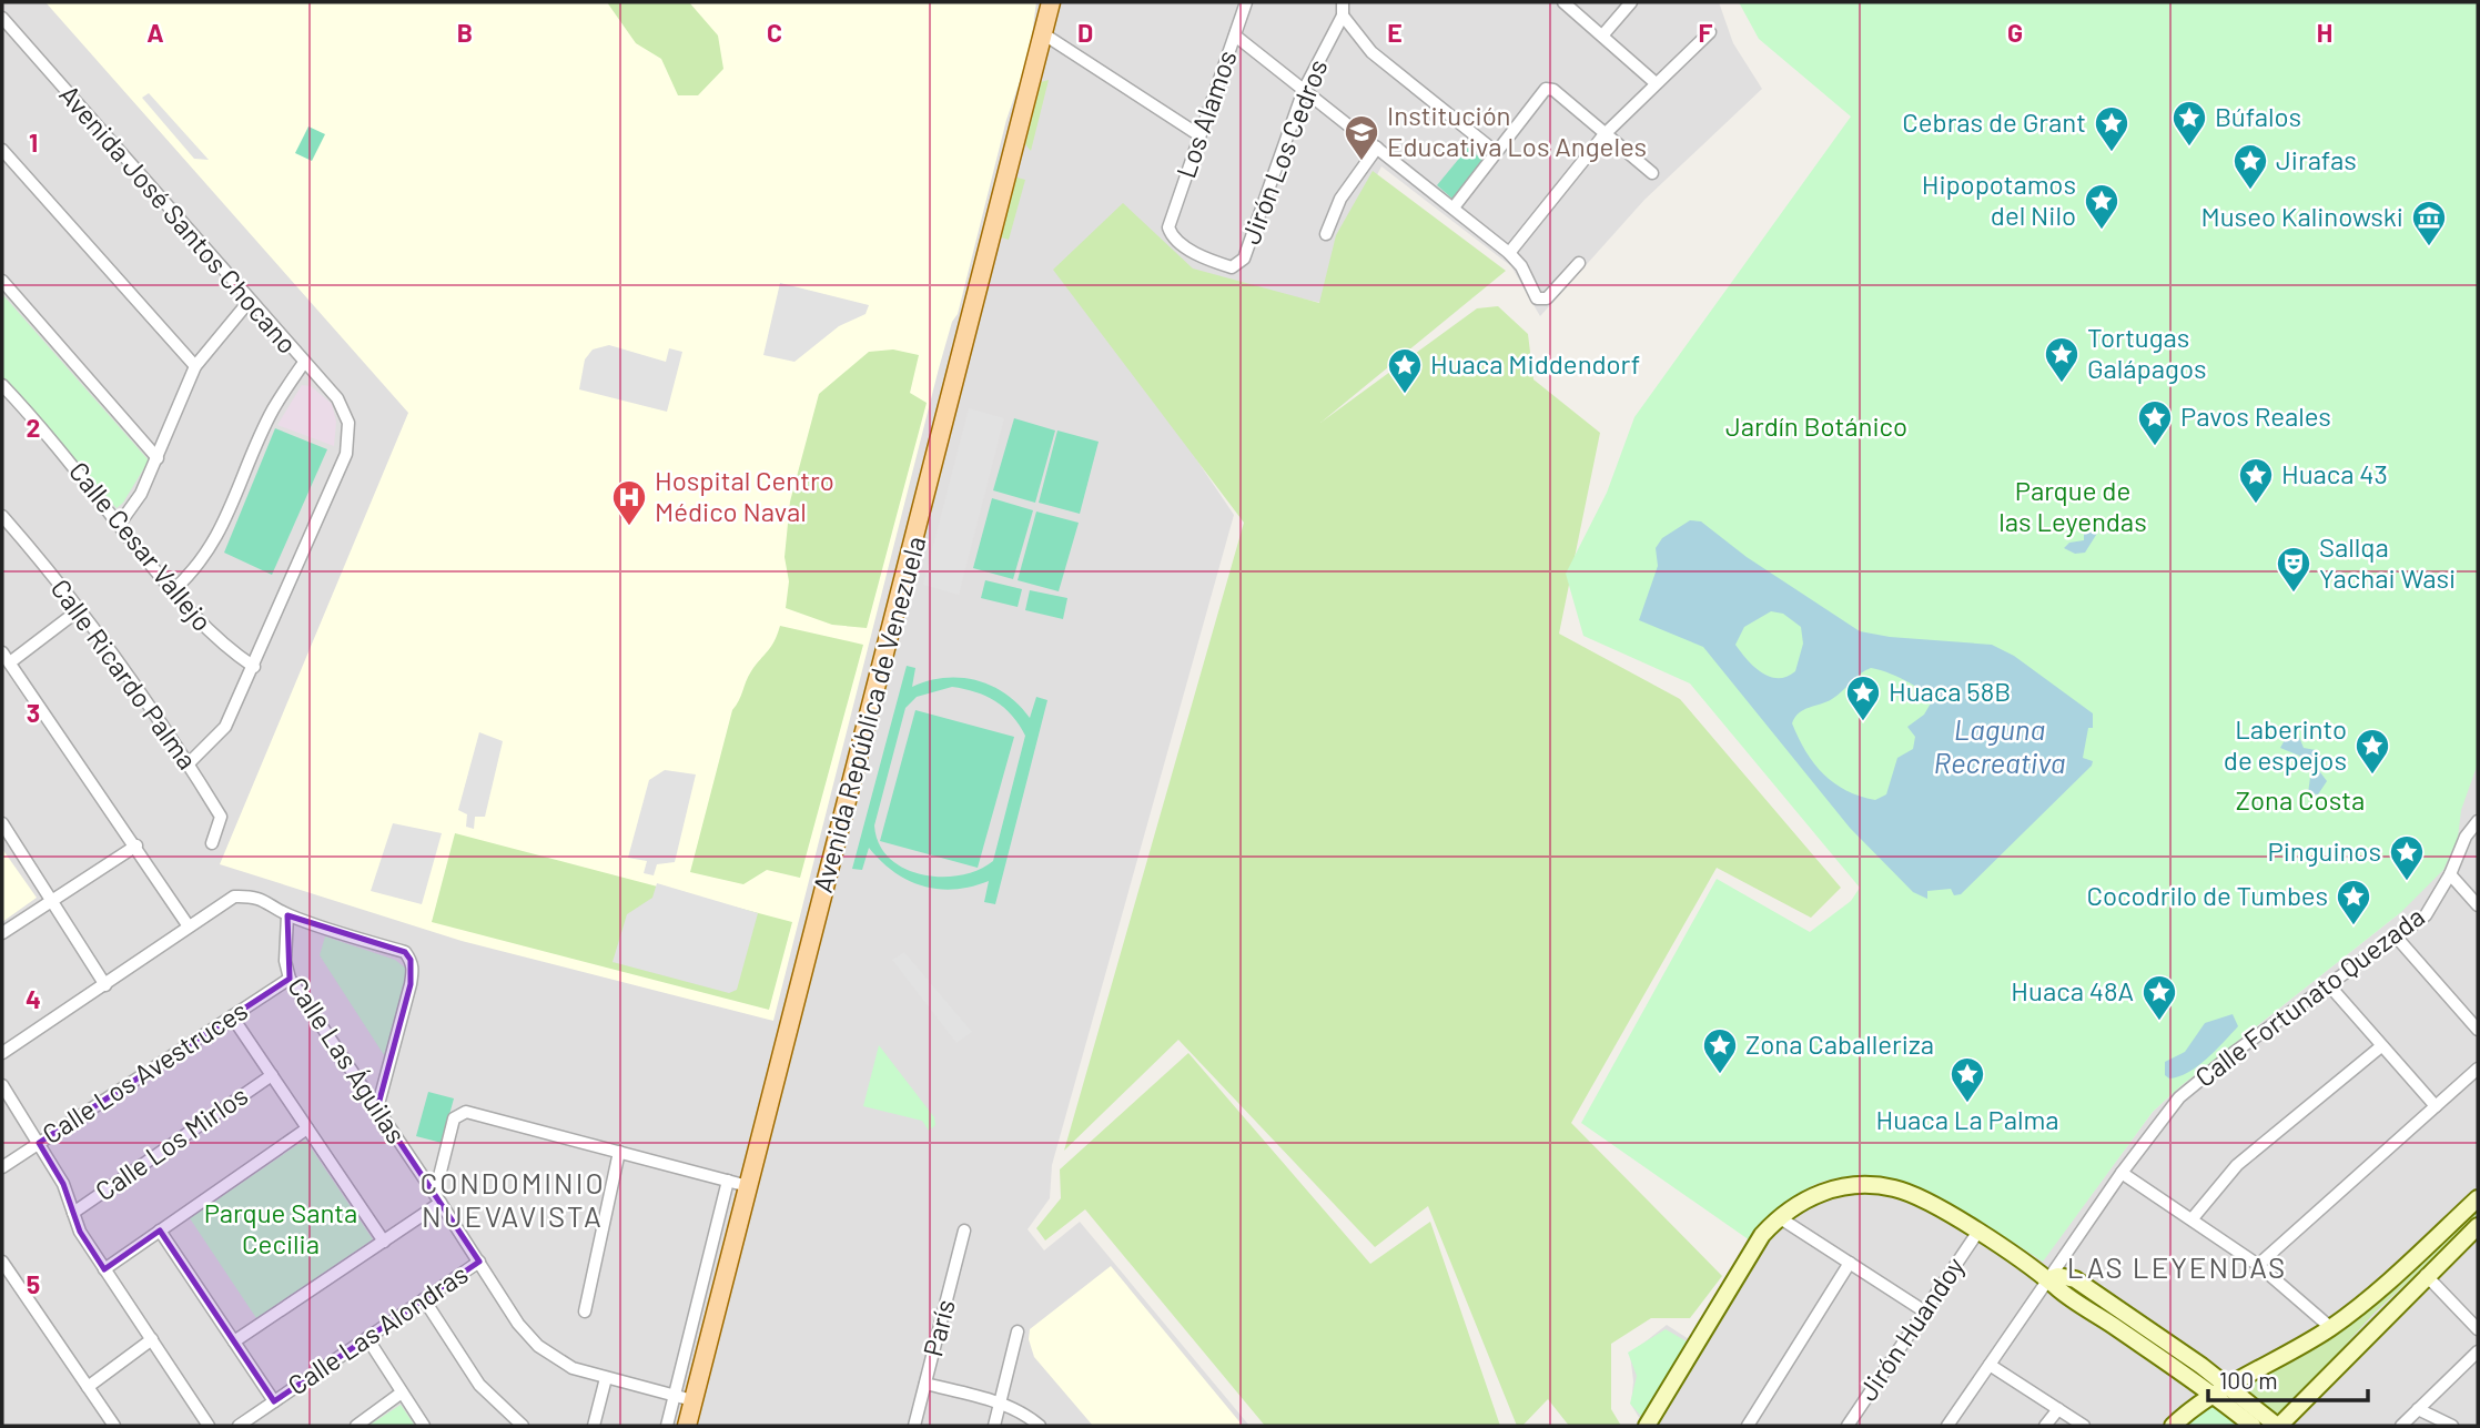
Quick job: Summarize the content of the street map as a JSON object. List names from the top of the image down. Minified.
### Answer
{"streets":{"main road":["Avenida República de Venezuela"],"street":["Los Alamos","Jirón Los Cedros","Avenida José Santos Chocano","Calle Cesar Vallejo","Calle Ricardo Palma","Calle Fortunato Quezada","Calle Las Águilas","Calle Los Avestruces","Calle Los Mirlos","París","Jirón Huandoy","Calle Las Alondras"]},"crossings":[["Los Alamos","Jirón Los Cedros"],["Avenida José Santos Chocano","Calle Cesar Vallejo"],["Avenida República de Venezuela","Calle Las Águilas"],["Calle Las Águilas","Calle Los Avestruces"],["Calle Las Águilas","Calle Las Alondras"]],"districts":["CONDOMINIO NUEVAVISTA","LAS LEYENDAS"],"water":["Laguna Recreativa"],"parks":["Jardín Botánico","Parque de las Leyendas","Zona Costa","Parque Santa Cecilia"],"places":{"place":["Búfalos","Cebras de Grant","Jirafas","Hipopotamos del Nilo","Tortugas Galápagos","Huaca Middendorf","Pavos Reales","Huaca 43","Huaca 58B","Laberinto de espejos","Pinguinos","Cocodrilo de Tumbes","Huaca 48A","Zona Caballeriza","Huaca La Palma"],"school or university":["Institución Educativa Los Angeles"],"museum":["Museo Kalinowski"],"hospital":["Hospital Centro Médico Naval"],"theatre":["Sallqa Yachai Wasi"]},"scale_bar":"100 m","grid":{"columns":["A","B","C","D","E","F","G","H"],"rows":["1","2","3","4","5"]}}
